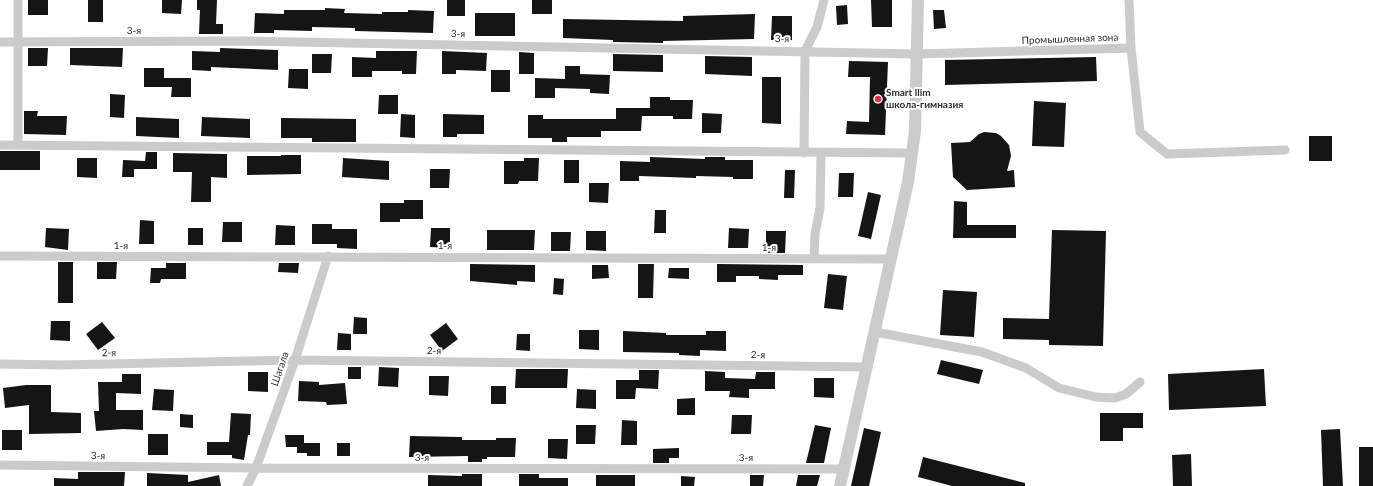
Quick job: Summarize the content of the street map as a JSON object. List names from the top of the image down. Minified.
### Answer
{"streets":{"street":["3-я","Промышленная зона","1-я","2-я","Шагала"]},"crossings":[["3-я","Промышленная зона"],["3-я","Шагала"],["1-я","Шагала"],["2-я","Шагала"]],"places":["Smart llim школа-гимназия"]}
